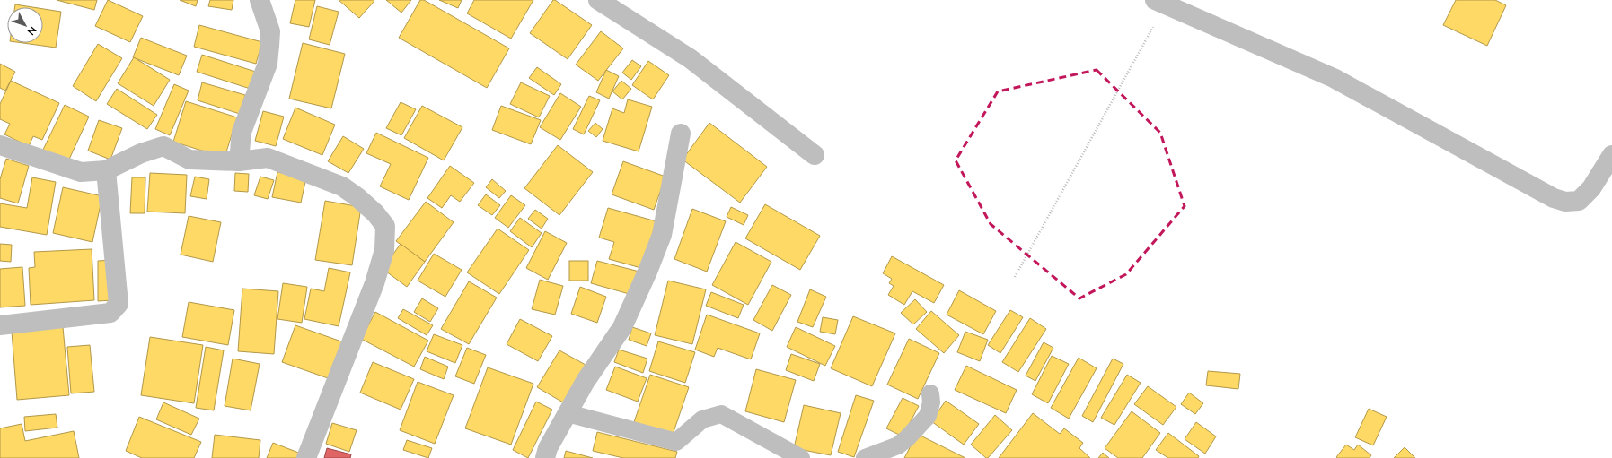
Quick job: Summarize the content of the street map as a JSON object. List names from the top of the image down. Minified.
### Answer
{"north":"bottom right"}
